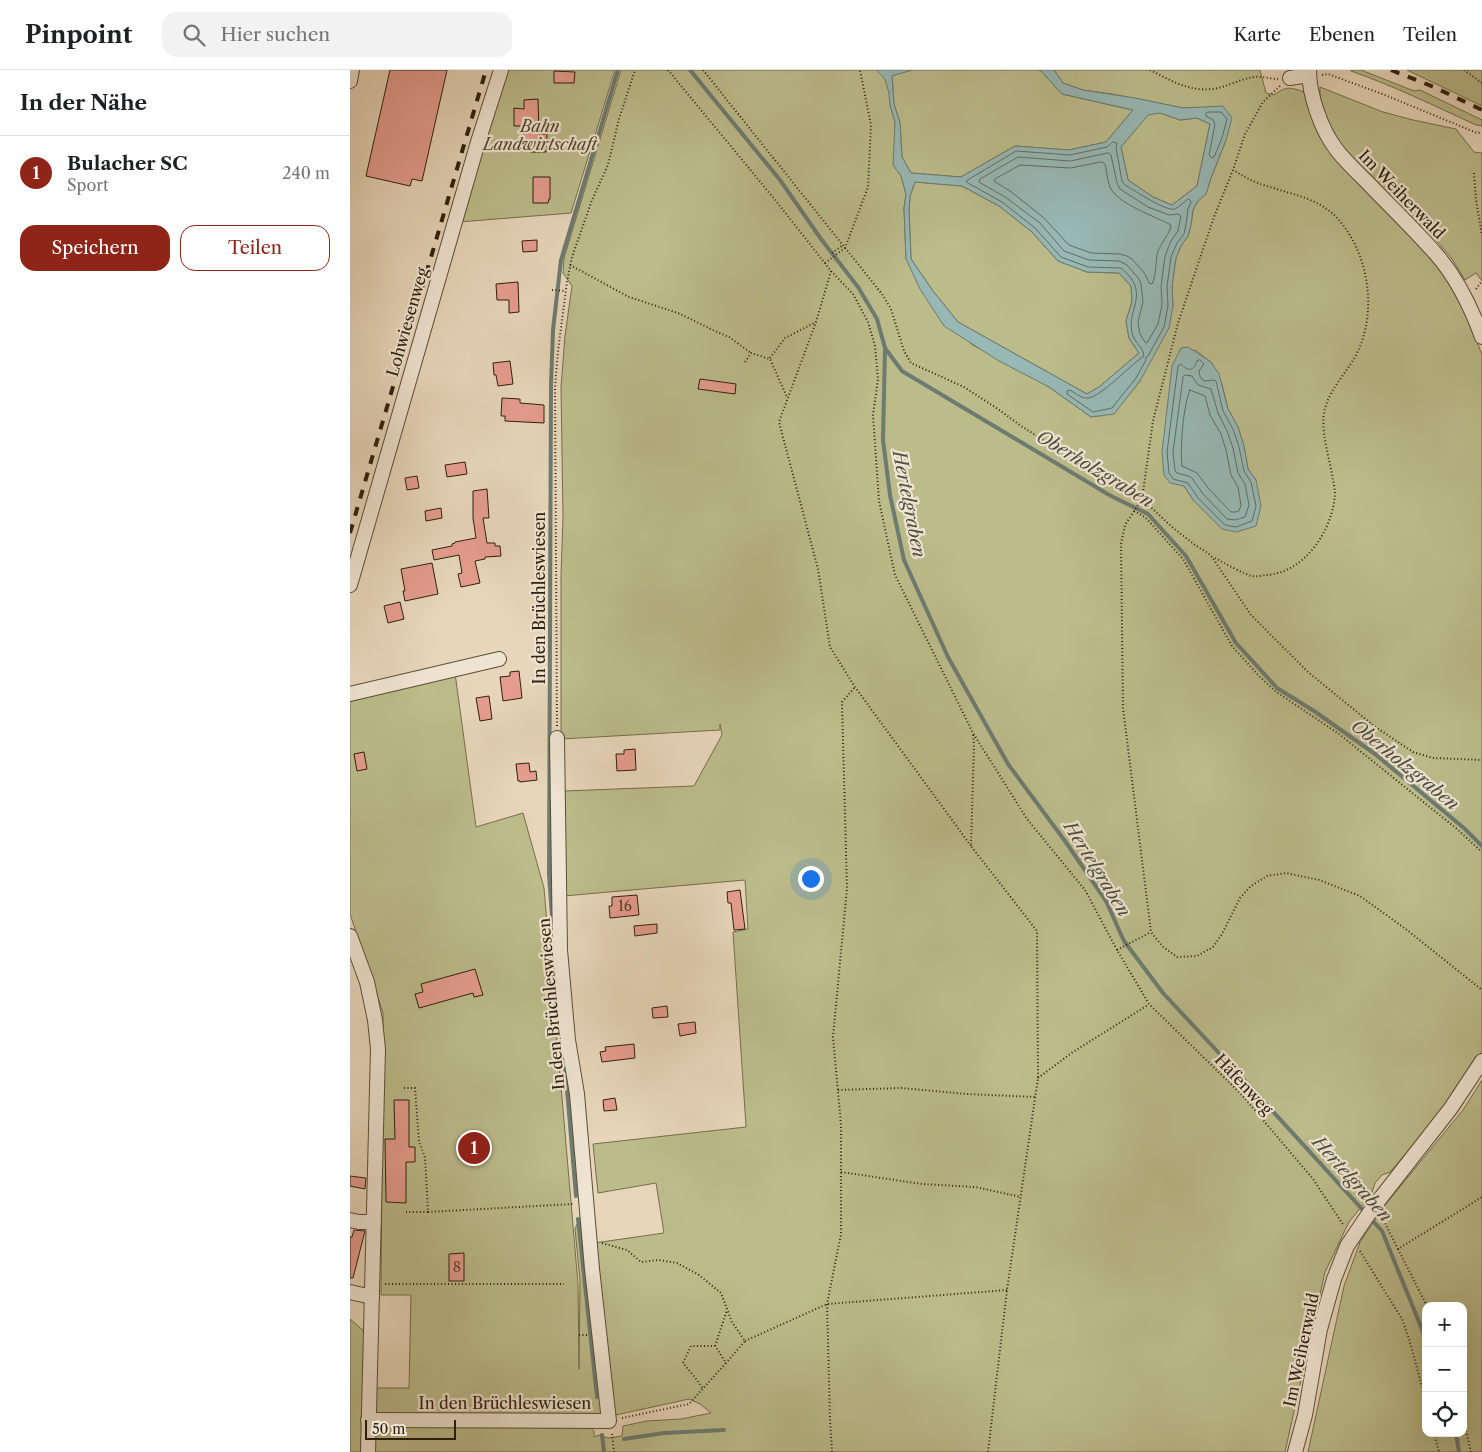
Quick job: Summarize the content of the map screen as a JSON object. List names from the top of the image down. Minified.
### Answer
{"streets":{"street":["Im Weiherwald","Lohwiesenweg","In den Brüchleswiesen"],"path":["Häfenweg"]},"crossings":[["Im Weiherwald","Häfenweg"]],"water":["Oberholzgraben","Hertelgraben"],"parks":["Bahn Landwirtschaft"],"house_numbers":["16","8"],"scale_bar":"50 m","page":{"header":"Pinpoint","search":"Hier suchen","nav":["Karte","Ebenen","Teilen"],"heading":"In der Nähe","list":[{"mark":"1","name":"Bulacher SC","note":"Sport","value":"240 m"}],"buttons":["Speichern","Teilen"],"pins":"1","map_buttons":["+","−"],"scale":"50 m"}}
